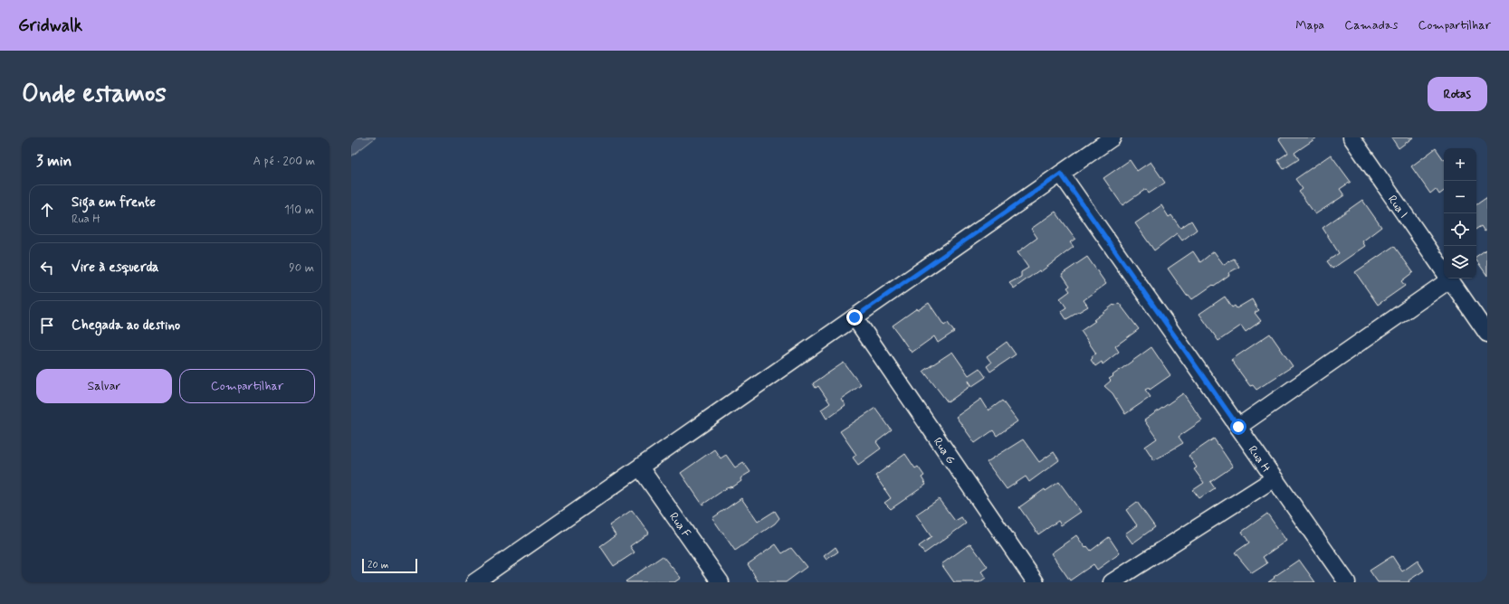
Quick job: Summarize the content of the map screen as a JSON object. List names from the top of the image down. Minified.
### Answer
{"streets":{"street":["Rua I","Rua G","Rua H","Rua F"]},"scale_bar":"20 m","page":{"header":"Gridwalk","nav":["Mapa","Camadas","Compartilhar"],"buttons":["Rotas",["Salvar","Compartilhar"]],"title":"Onde estamos","heading":["3 min","A pé · 200 m"],"map_buttons":["+","−"],"list":[["Siga em frente","Rua H","110 m"],["Vire à esquerda","90 m"],"Chegada ao destino"],"scale":"20 m"}}
